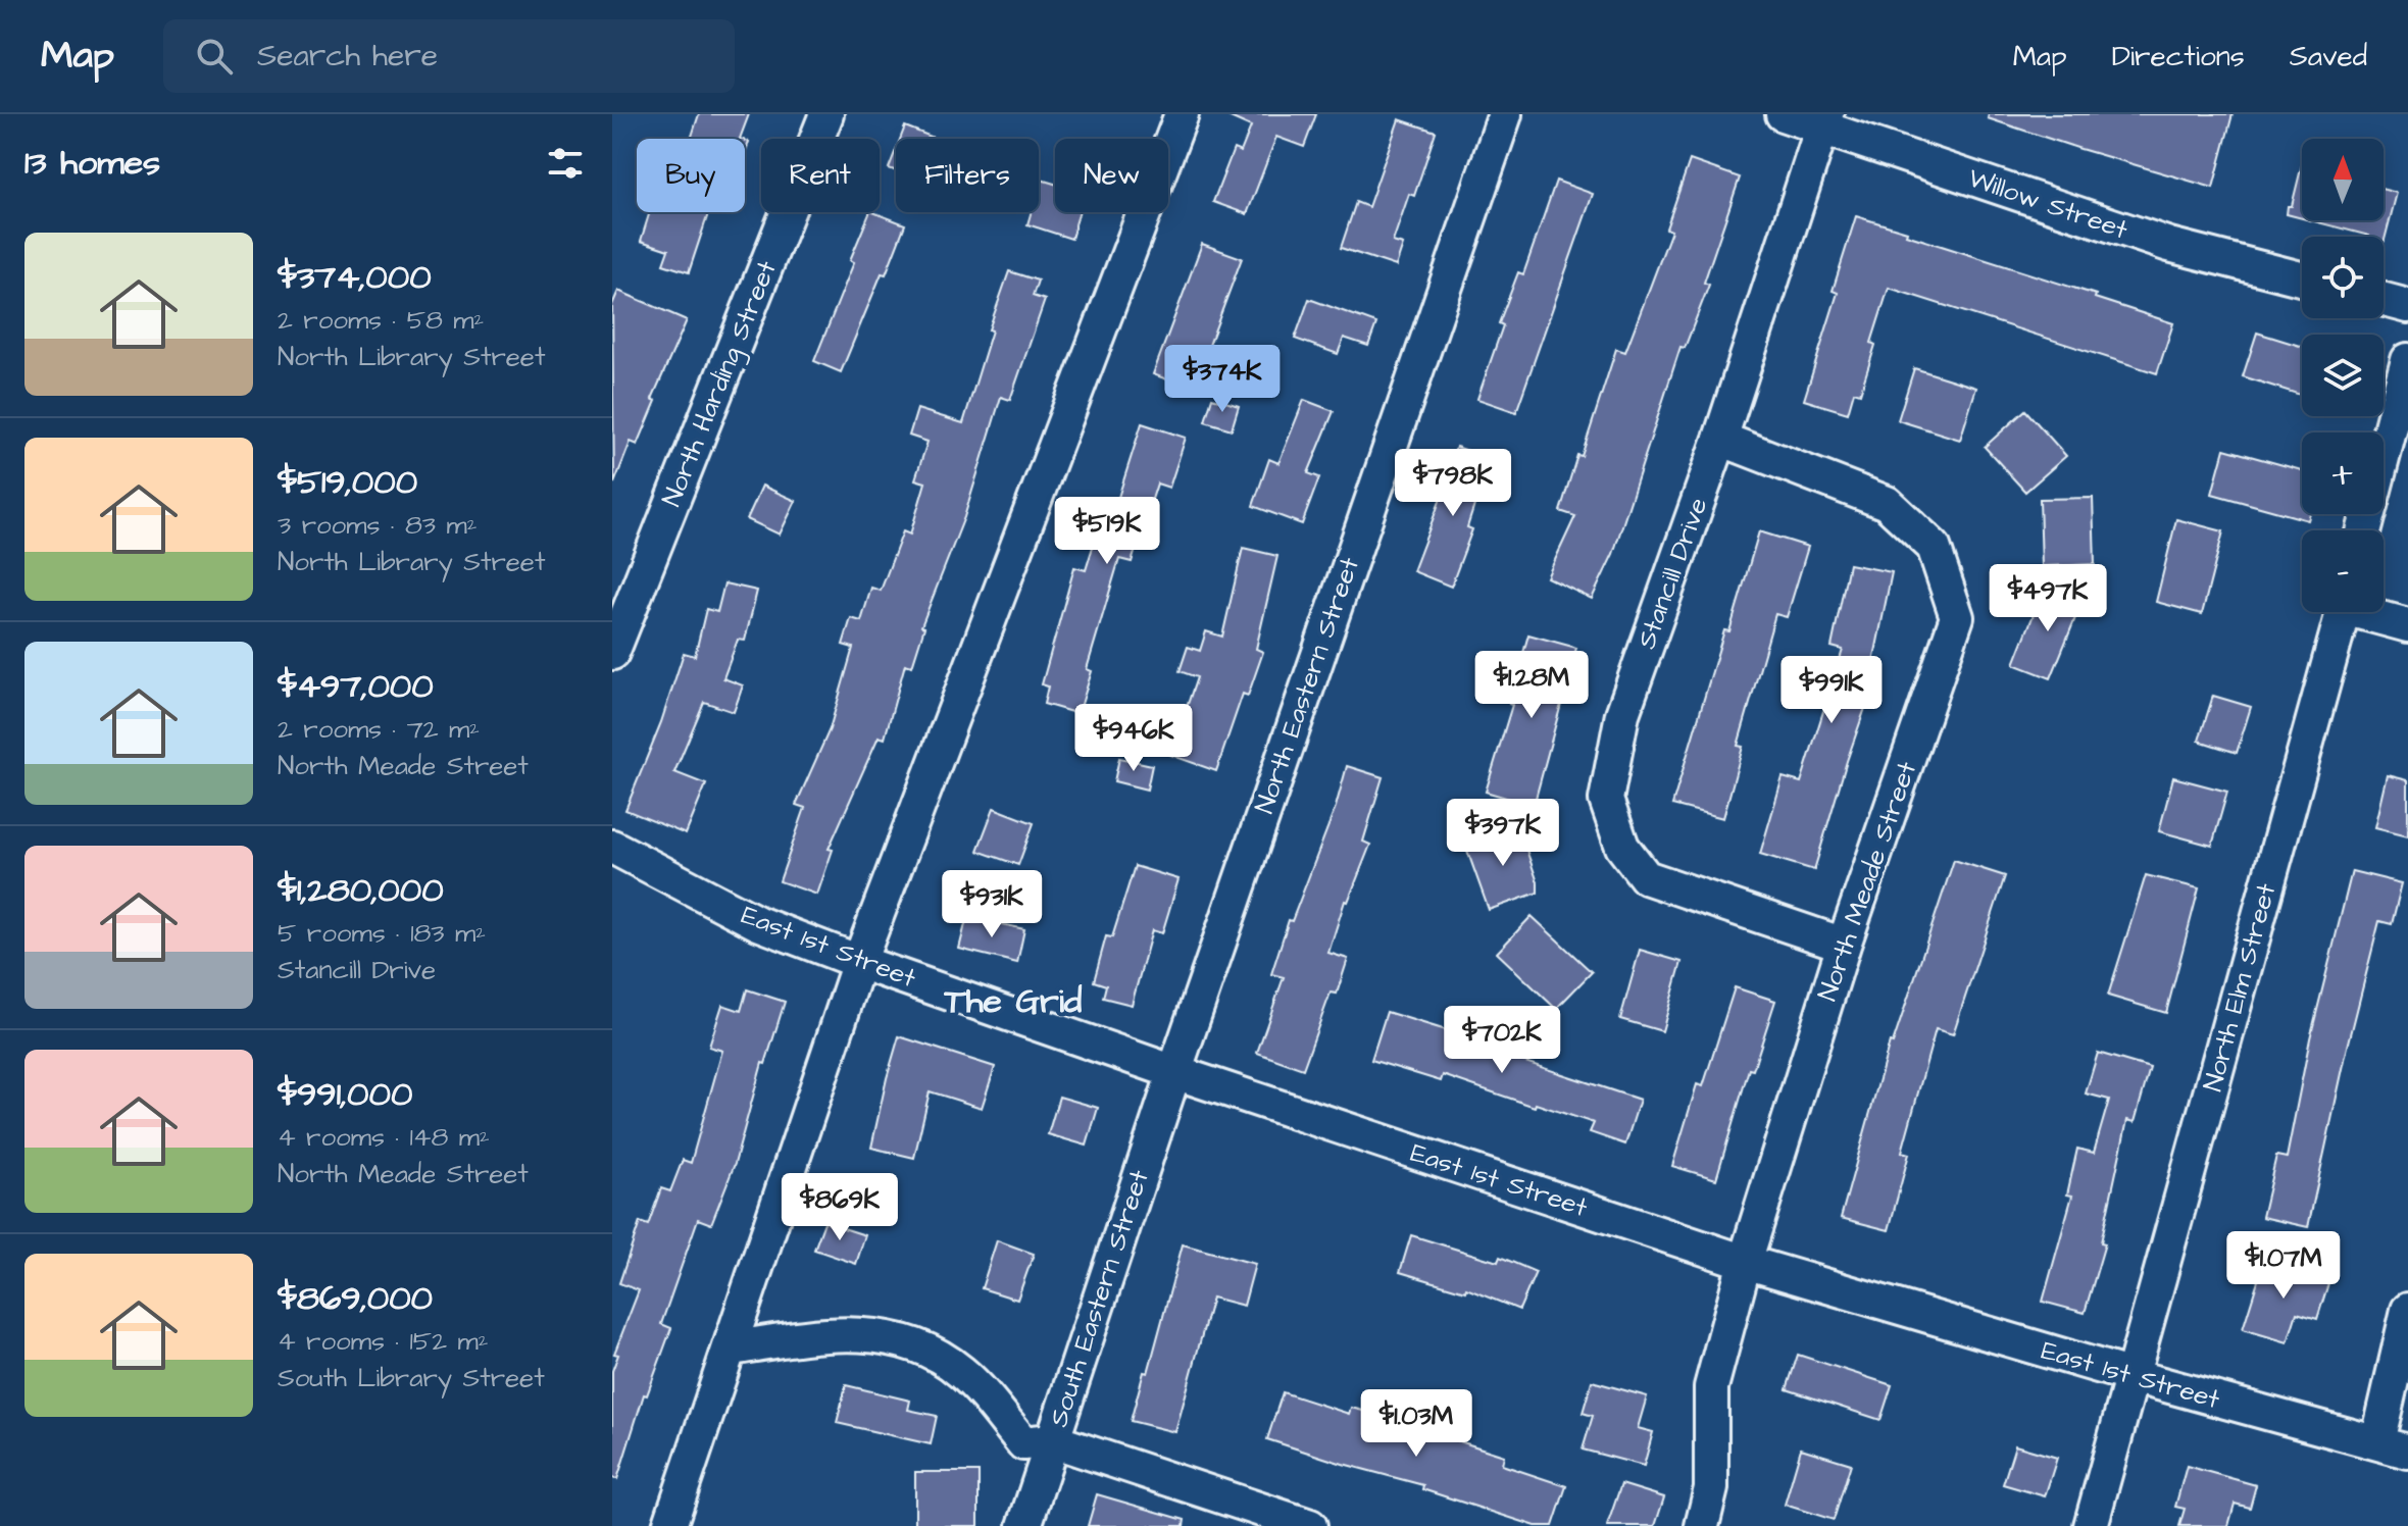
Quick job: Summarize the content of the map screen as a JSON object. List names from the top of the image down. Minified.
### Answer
{"streets":{"street":["Willow Street","North Harding Street","Stancill Drive","North Eastern Street","North Meade Street","East 1st Street","North Elm Street","South Eastern Street"]},"crossings":[["Willow Street","Stancill Drive"],["Stancill Drive","North Meade Street"],["North Eastern Street","East 1st Street"],["North Eastern Street","South Eastern Street"],["North Meade Street","East 1st Street"],["East 1st Street","North Elm Street"],["East 1st Street","South Eastern Street"]],"districts":["The Grid"],"north":"top","page":{"header":"Map","search":"Search here","nav":["Map","Directions","Saved"],"heading":"13 homes","map_buttons":["+","−"],"chip":["Buy","Rent","Filters","New"],"list":[{"name":"$374,000","note":"2 rooms · 58 m² · North Library Street"},{"name":"$519,000","note":"3 rooms · 83 m² · North Library Street"},{"name":"$497,000","note":"2 rooms · 72 m² · North Meade Street"},{"name":"$1,280,000","note":"5 rooms · 183 m² · Stancill Drive"},{"name":"$991,000","note":"4 rooms · 148 m² · North Meade Street"},{"name":"$869,000","note":"4 rooms · 152 m² · South Library Street"}],"price":["$374K","$798K","$519K","$497K","$1.28M","$991K","$946K","$397K","$931K","$702K","$869K","$1.07M","$1.03M"]}}
